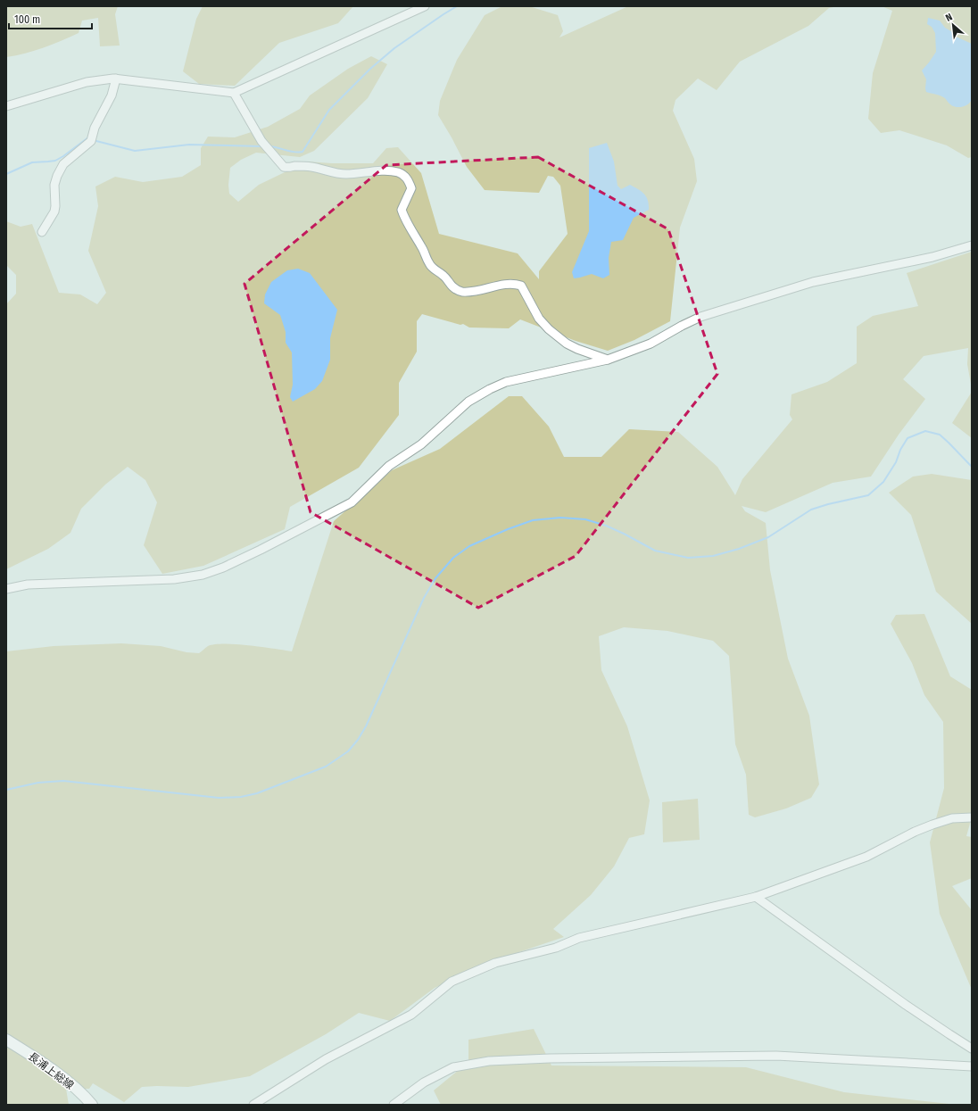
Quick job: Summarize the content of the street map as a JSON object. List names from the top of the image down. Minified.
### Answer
{"streets":{"main road":["長浦上総線"]},"scale_bar":"100 m","north":"top left"}
